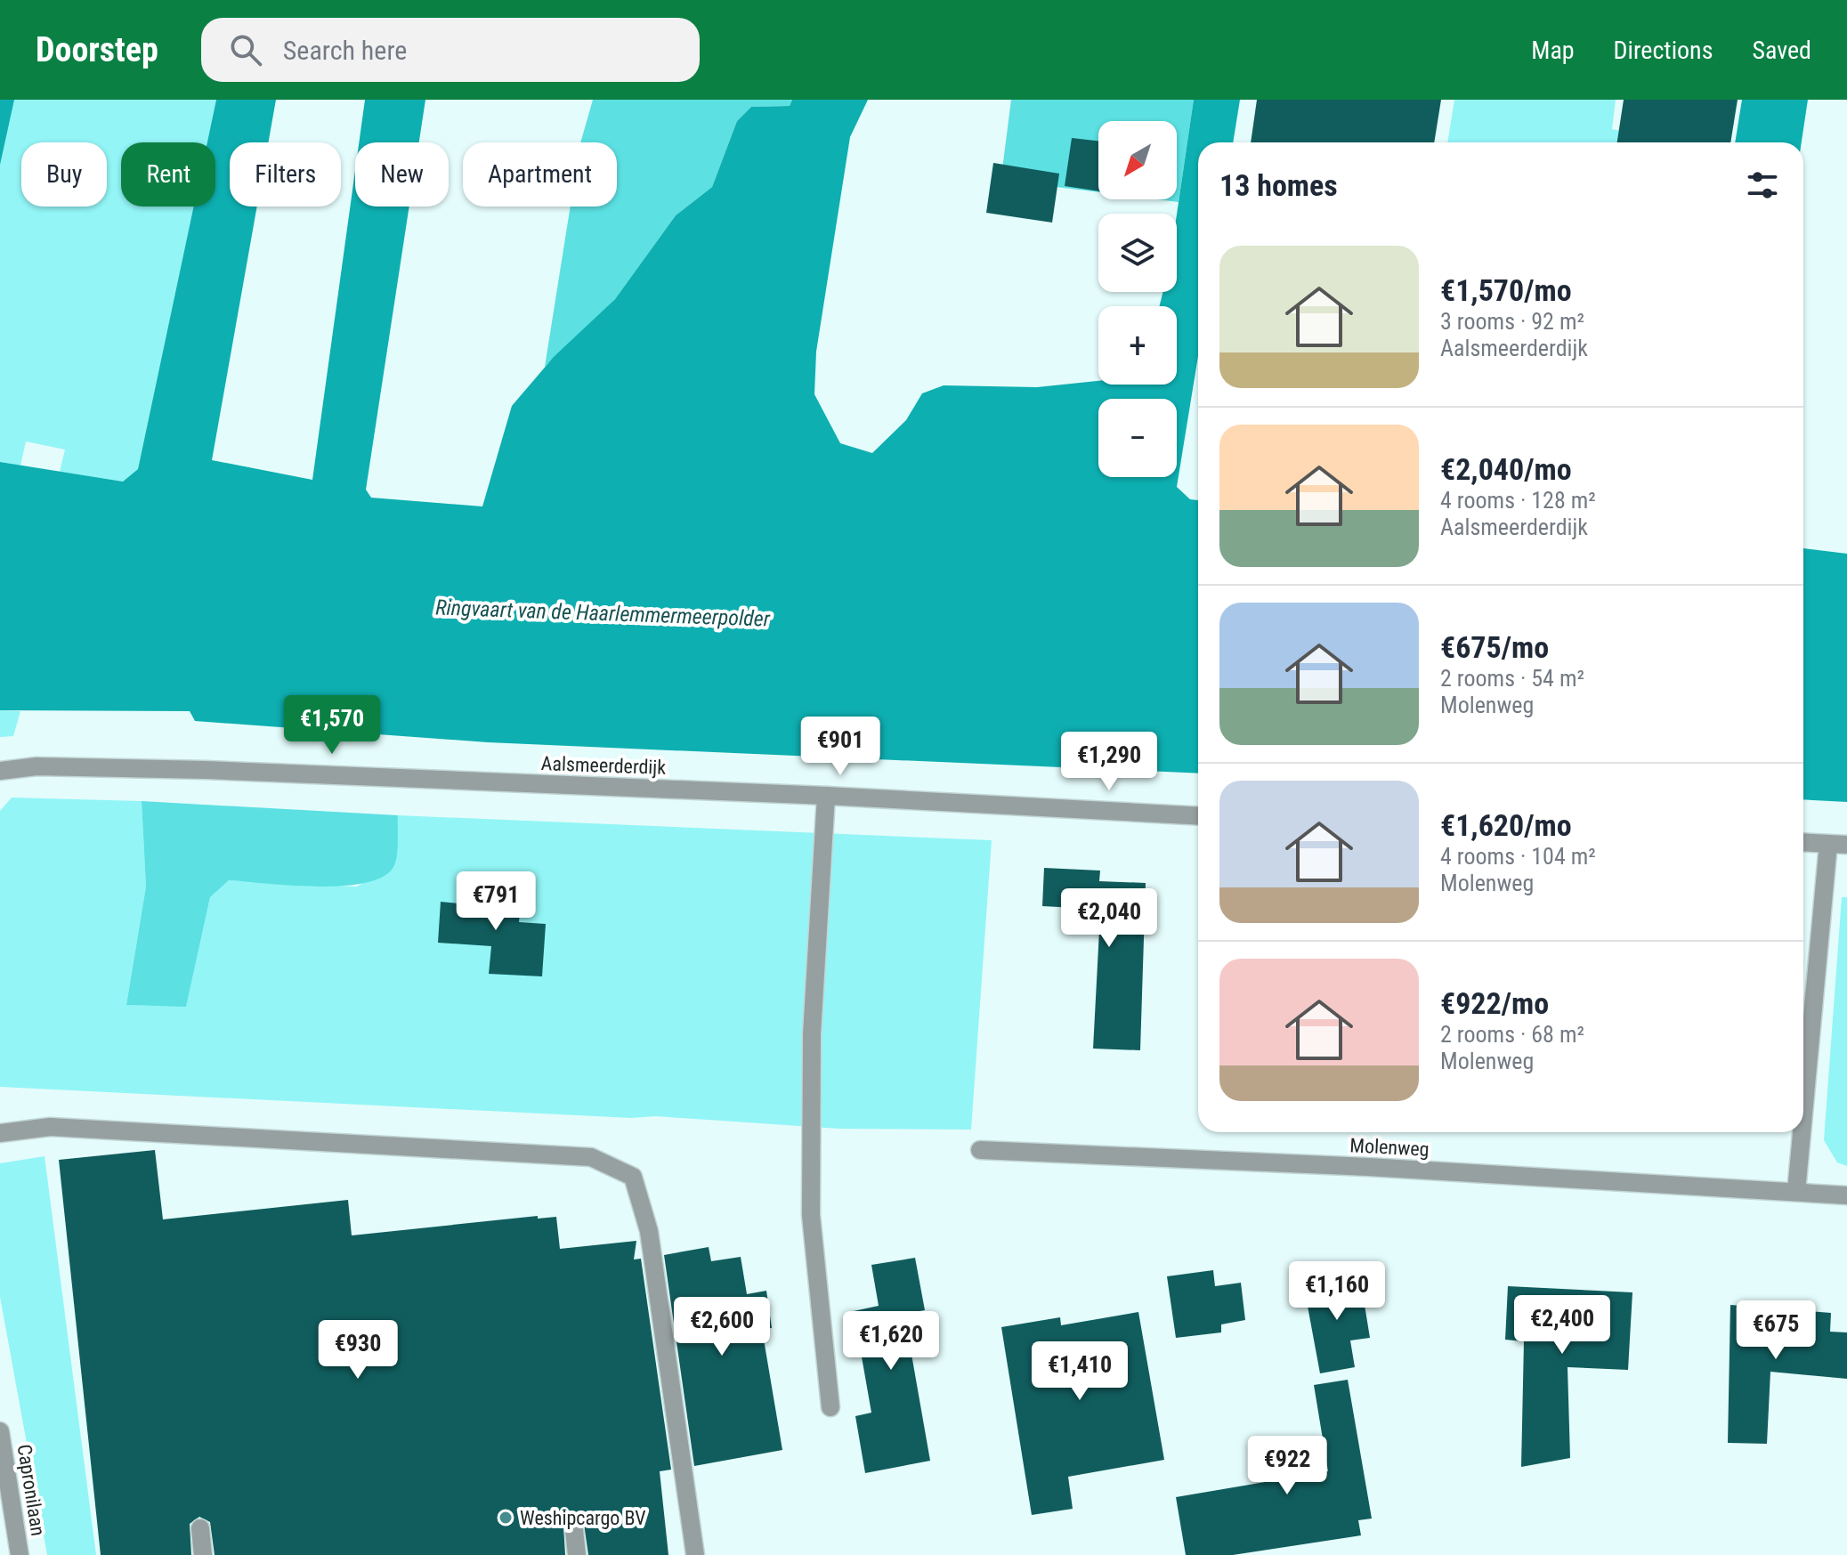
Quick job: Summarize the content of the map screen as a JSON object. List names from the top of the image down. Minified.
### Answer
{"streets":{"street":["Aalsmeerderdijk","Molenweg","Capronilaan"]},"water":["Ringvaart van de Haarlemmermeerpolder"],"places":["Weshipcargo BV"],"north":"bottom left","page":{"header":"Doorstep","search":"Search here","nav":["Map","Directions","Saved"],"map_buttons":["+","−"],"chip":["Buy","Rent","Filters","New","Apartment"],"heading":"13 homes","list":[{"name":"€1,570/mo","note":"3 rooms · 92 m² · Aalsmeerderdijk"},{"name":"€2,040/mo","note":"4 rooms · 128 m² · Aalsmeerderdijk"},{"name":"€675/mo","note":"2 rooms · 54 m² · Molenweg"},{"name":"€1,620/mo","note":"4 rooms · 104 m² · Molenweg"},{"name":"€922/mo","note":"2 rooms · 68 m² · Molenweg"}],"price":["€1,570","€901","€1,290","€791","€2,040","€1,160","€2,400","€2,600","€675","€1,620","€930","€1,410","€922"]}}
